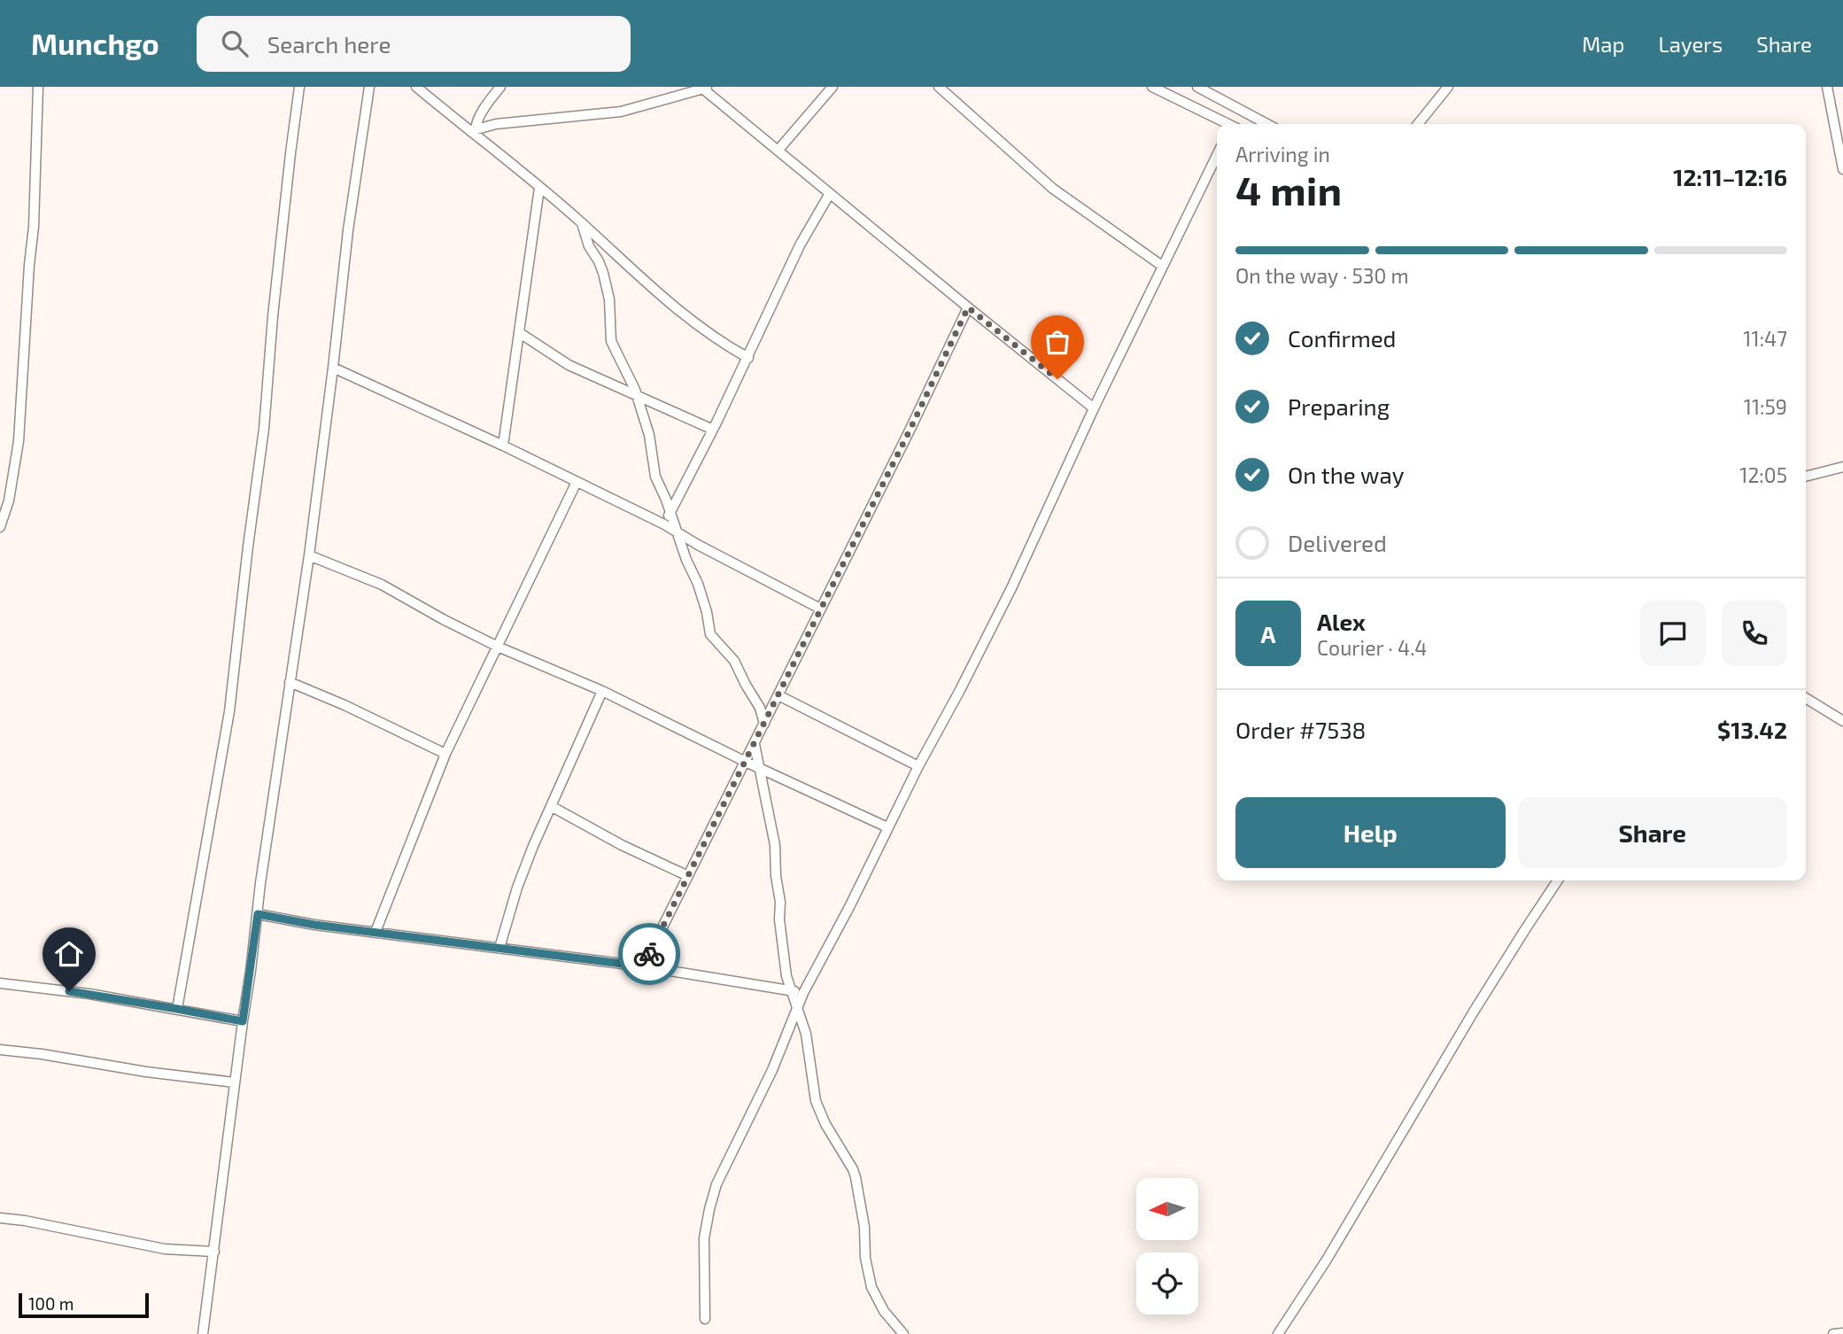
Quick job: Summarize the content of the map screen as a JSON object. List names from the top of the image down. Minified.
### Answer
{"scale_bar":"100 m","north":"left","page":{"header":"Munchgo","search":"Search here","nav":["Map","Layers","Share"],"heading":["4 min","Arriving in","12:11–12:16"],"panel":["Alex","Courier · 4.4","Order #7538","$13.42"],"bar":"On the way · 530 m","list":[["Confirmed","11:47"],["Preparing","11:59"],["On the way","12:05"],"Delivered"],"round":"A","buttons":["Help","Share"],"scale":"100 m"}}
